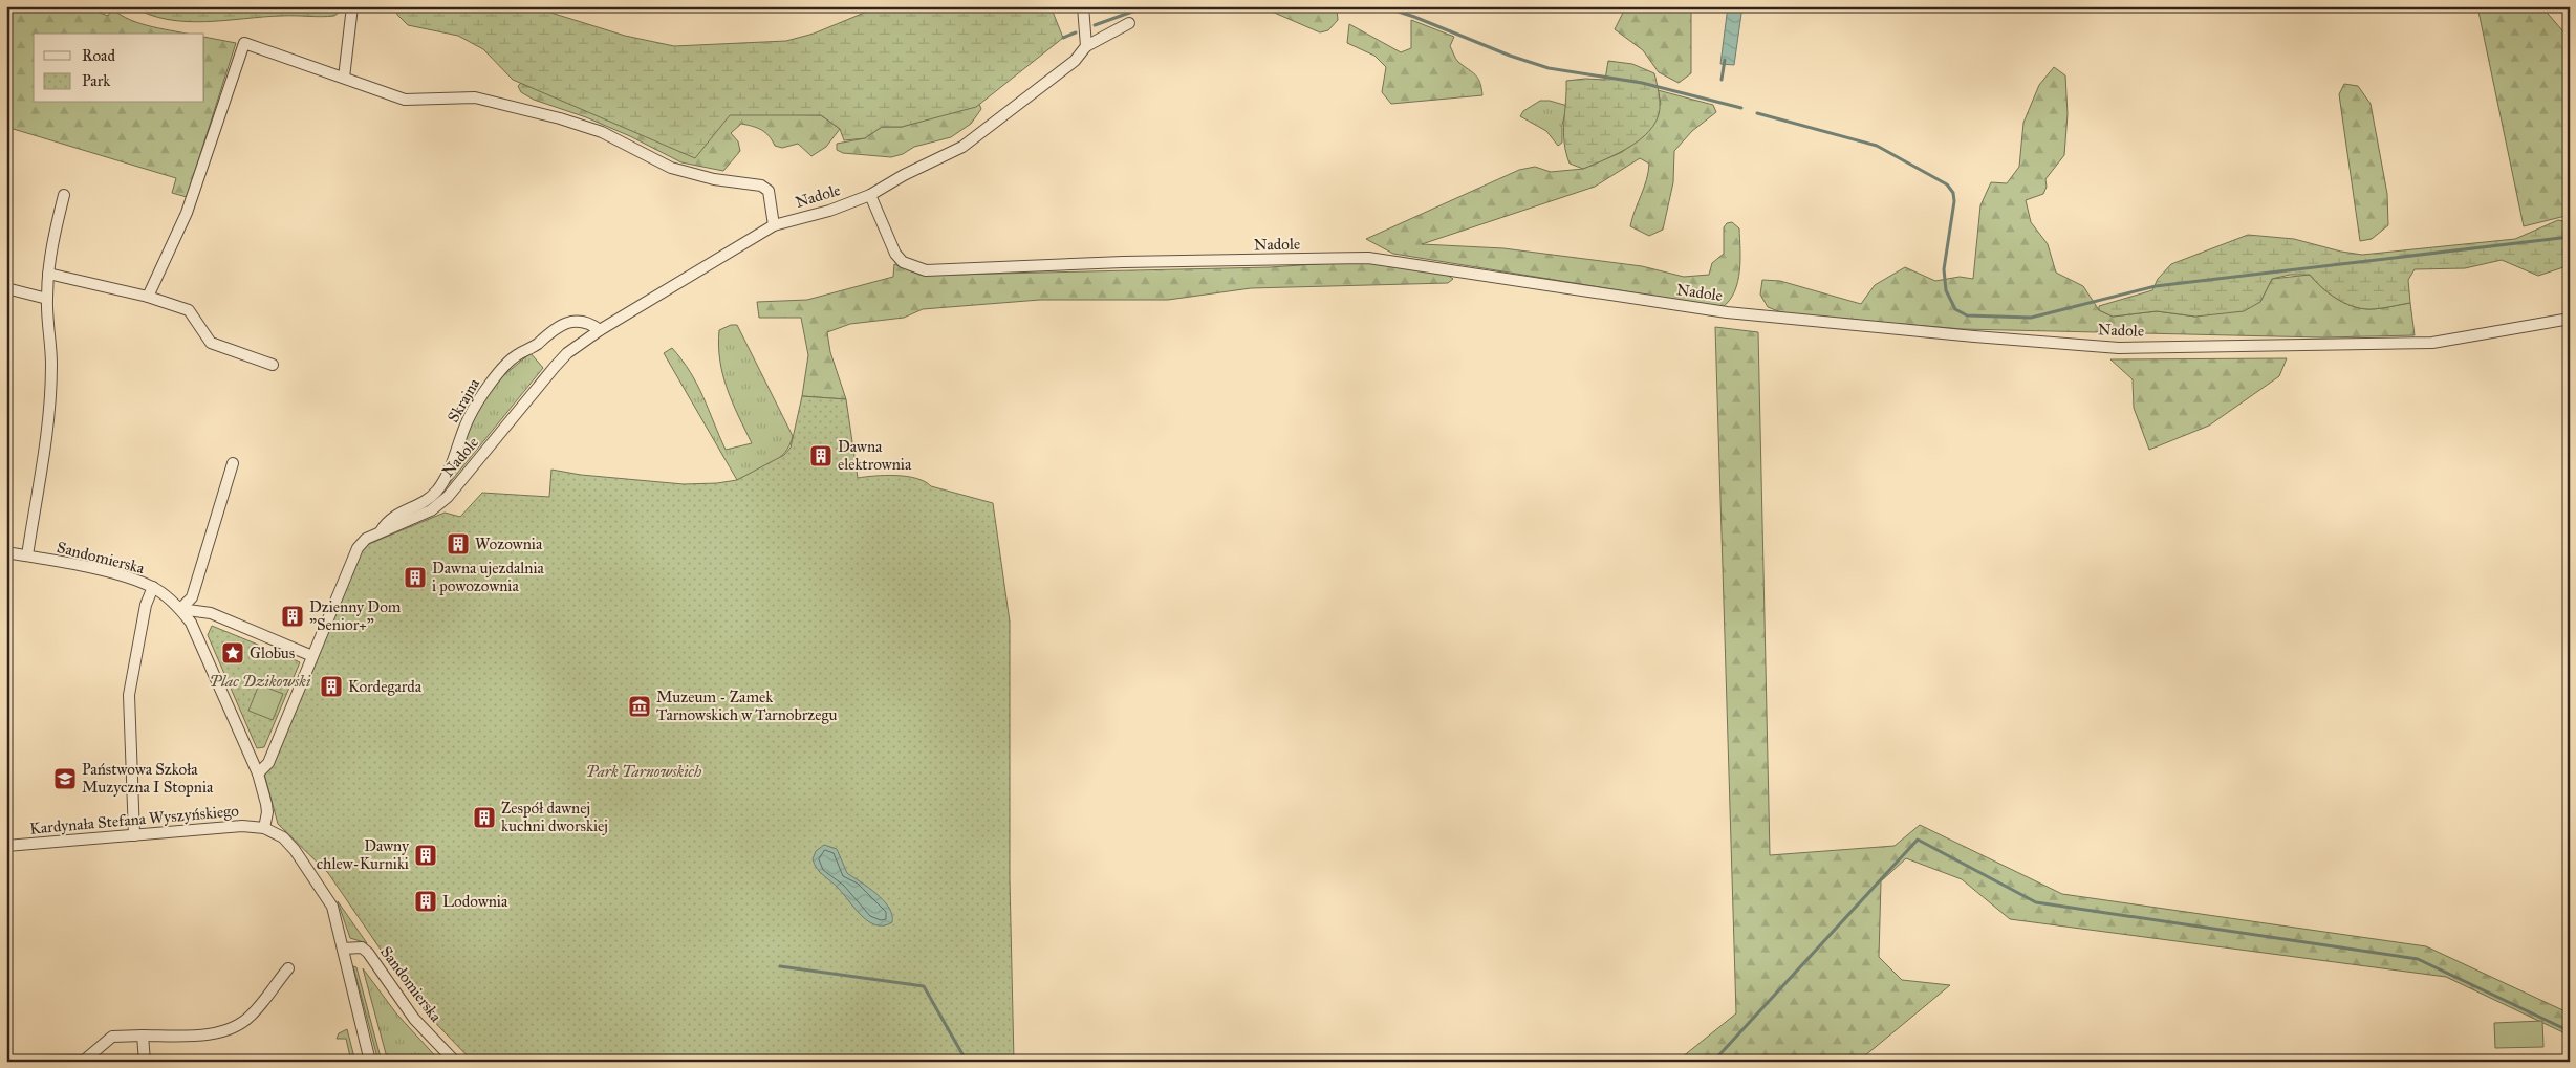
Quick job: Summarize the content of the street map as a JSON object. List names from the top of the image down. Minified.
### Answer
{"streets":{"street":["Nadole","Skrajna","Sandomierska","Kardynała Stefana Wyszyńskiego"]},"crossings":[["Nadole","Skrajna"],["Nadole","Sandomierska"],["Sandomierska","Kardynała Stefana Wyszyńskiego"]],"parks":["Plac Dzikowski","Park Tarnowskich"],"places":{"building":["Dawna elektrownia","Wozownia","Dawna ujezdalnia i powozownia","Dzienny Dom \"Senior+\"","Kordegarda","Zespół dawnej kuchni dworskiej","Dawny chlew-Kurniki","Lodownia"],"place":["Globus"],"museum":["Muzeum - Zamek Tarnowskich w Tarnobrzegu"],"school or university":["Państwowa Szkoła Muzyczna I Stopnia"]},"legend":["Road","Park"]}
